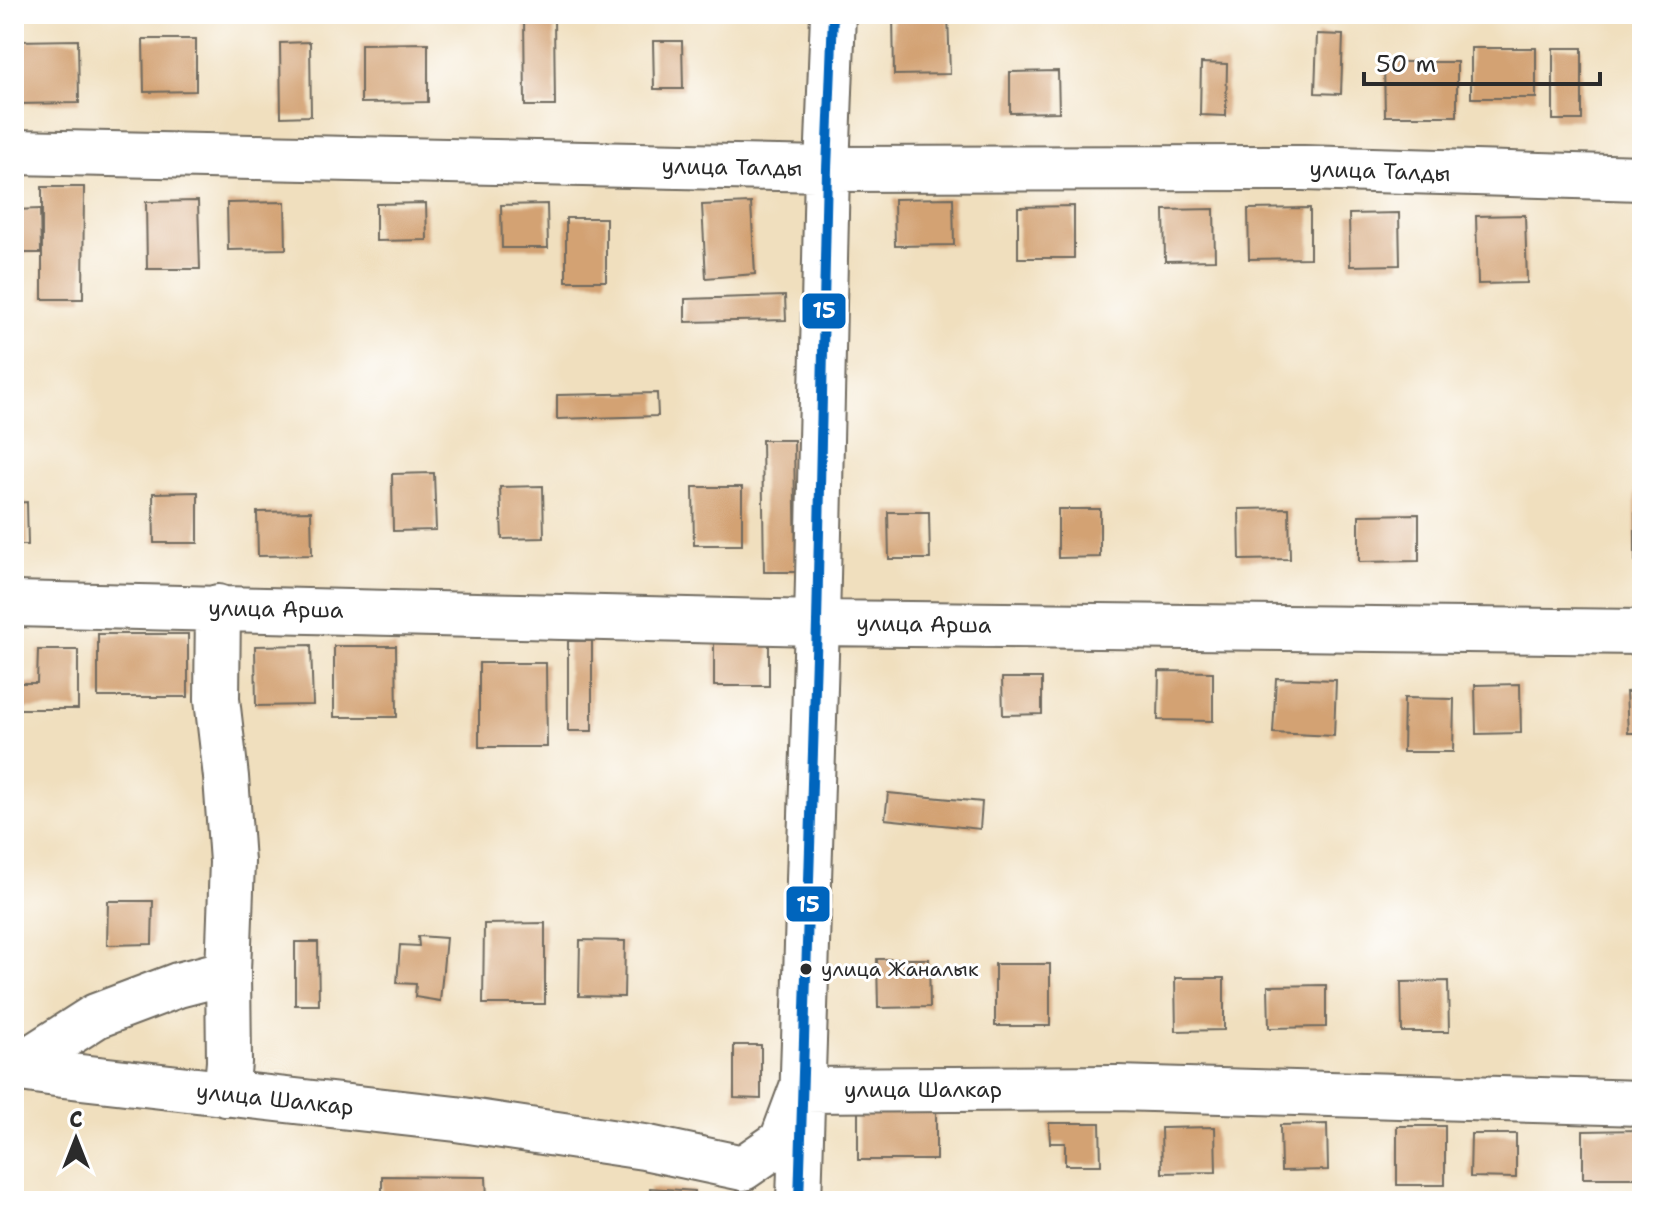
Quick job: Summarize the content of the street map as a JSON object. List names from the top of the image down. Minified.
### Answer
{"streets":{"street":["улица Талды","улица Арша","улица Шалкар"]},"places":["улица Жаналык"],"lines":["transit line 15"],"scale_bar":"50 m","north":"top"}
